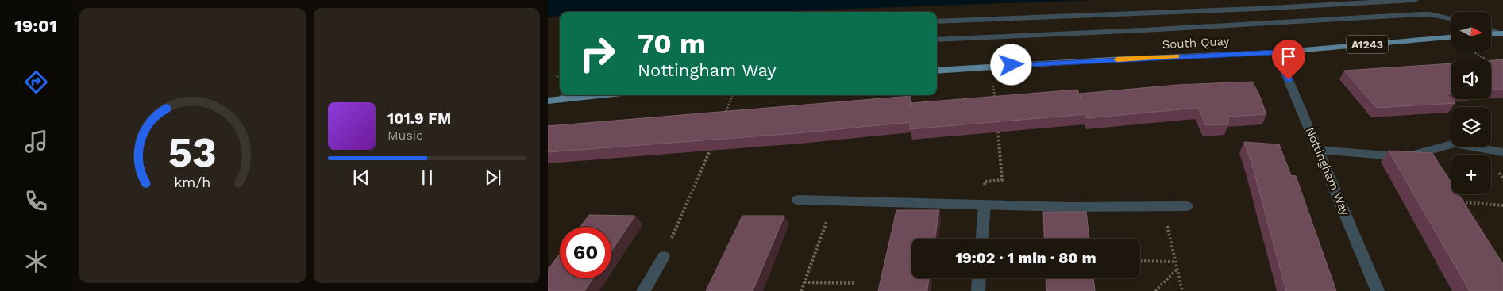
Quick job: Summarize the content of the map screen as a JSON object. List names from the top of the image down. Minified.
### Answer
{"streets":{"main road":["South Quay","A1243"],"street":["Nottingham Way"]},"crossings":[["South Quay","Nottingham Way"]],"north":"right","page":{"tabs":"19:01","map_buttons":"+","turn":["70 m","Nottingham Way"],"song":["101.9 FM","Music"],"limit":"60","trip":"19:02 · 1 min · 80 m","gauge":["53","km/h"]}}
